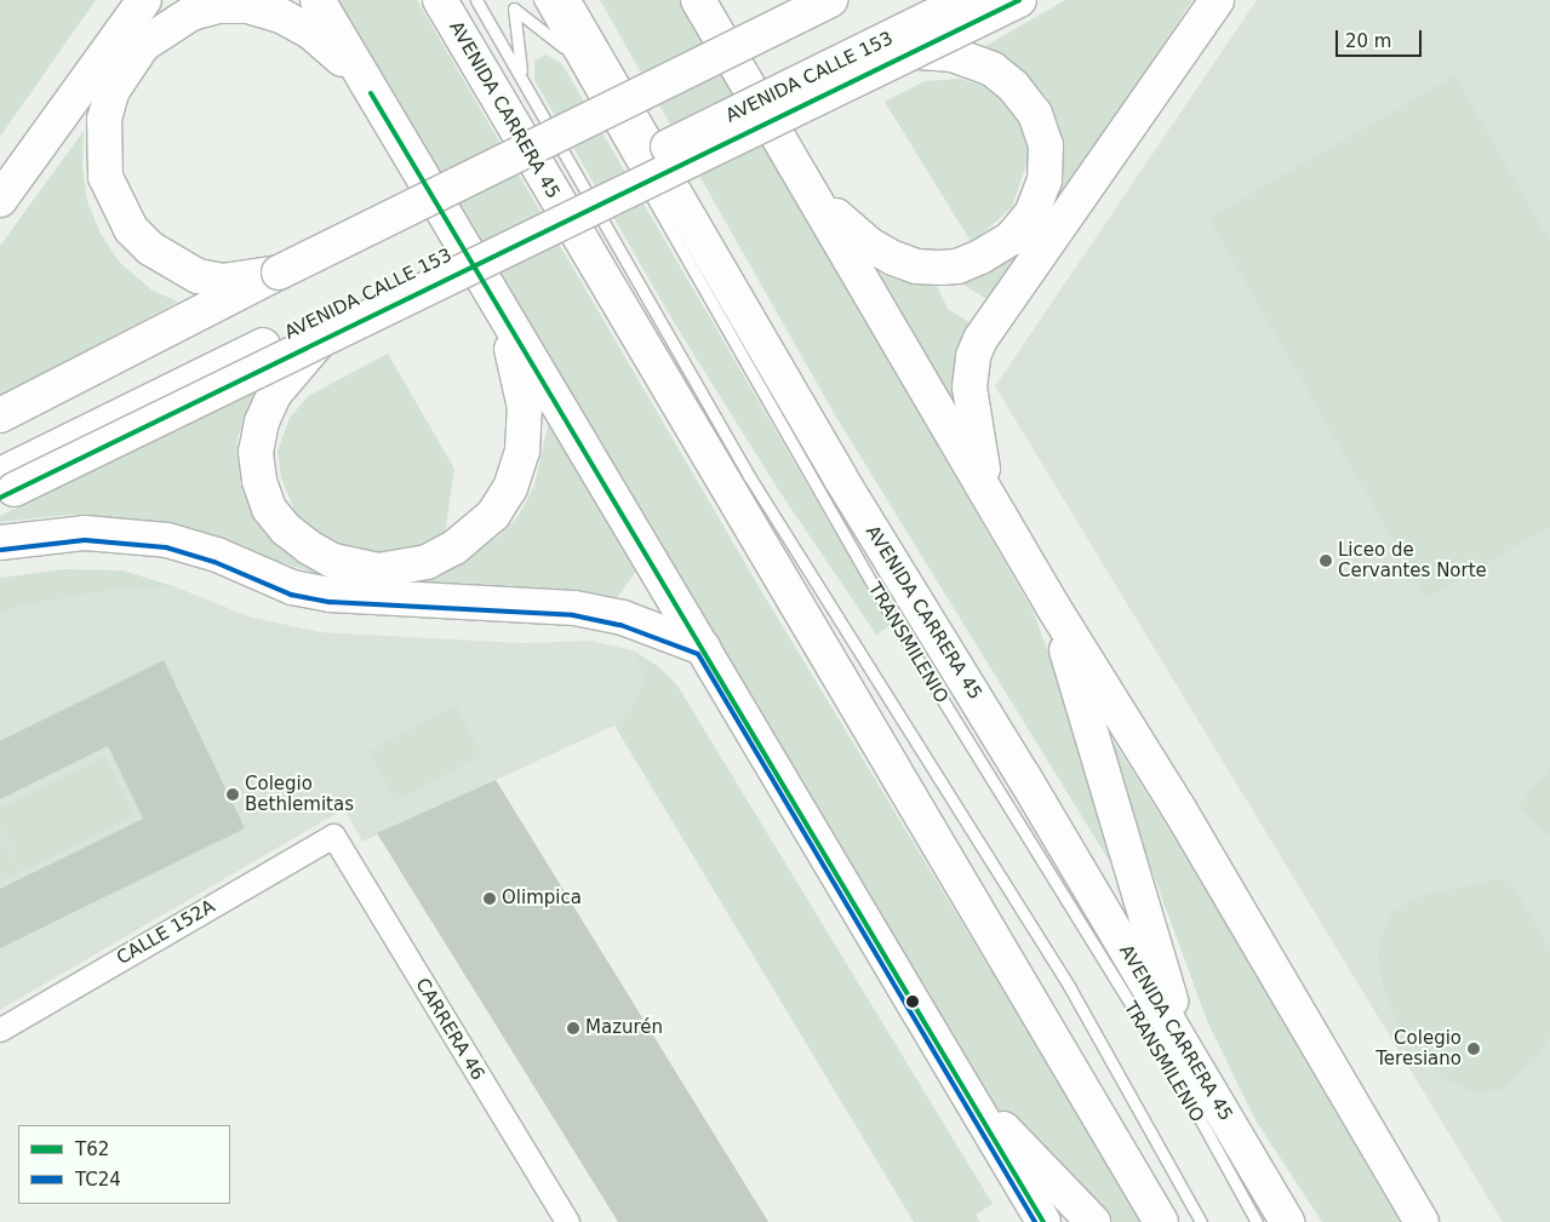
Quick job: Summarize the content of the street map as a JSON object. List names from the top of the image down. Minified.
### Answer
{"streets":{"main road":["AVENIDA CALLE 153","AVENIDA CARRERA 45"],"street":["CALLE 152A","CARRERA 46"],"lane":["TRANSMILENIO"]},"crossings":[["CALLE 152A","CARRERA 46"]],"places":["Liceo de Cervantes Norte","Colegio Bethlemitas","Olimpica","Mazurén","Colegio Teresiano"],"lines":["transit line T62","transit line TC24"],"legend":["T62","TC24"],"scale_bar":"20 m"}
